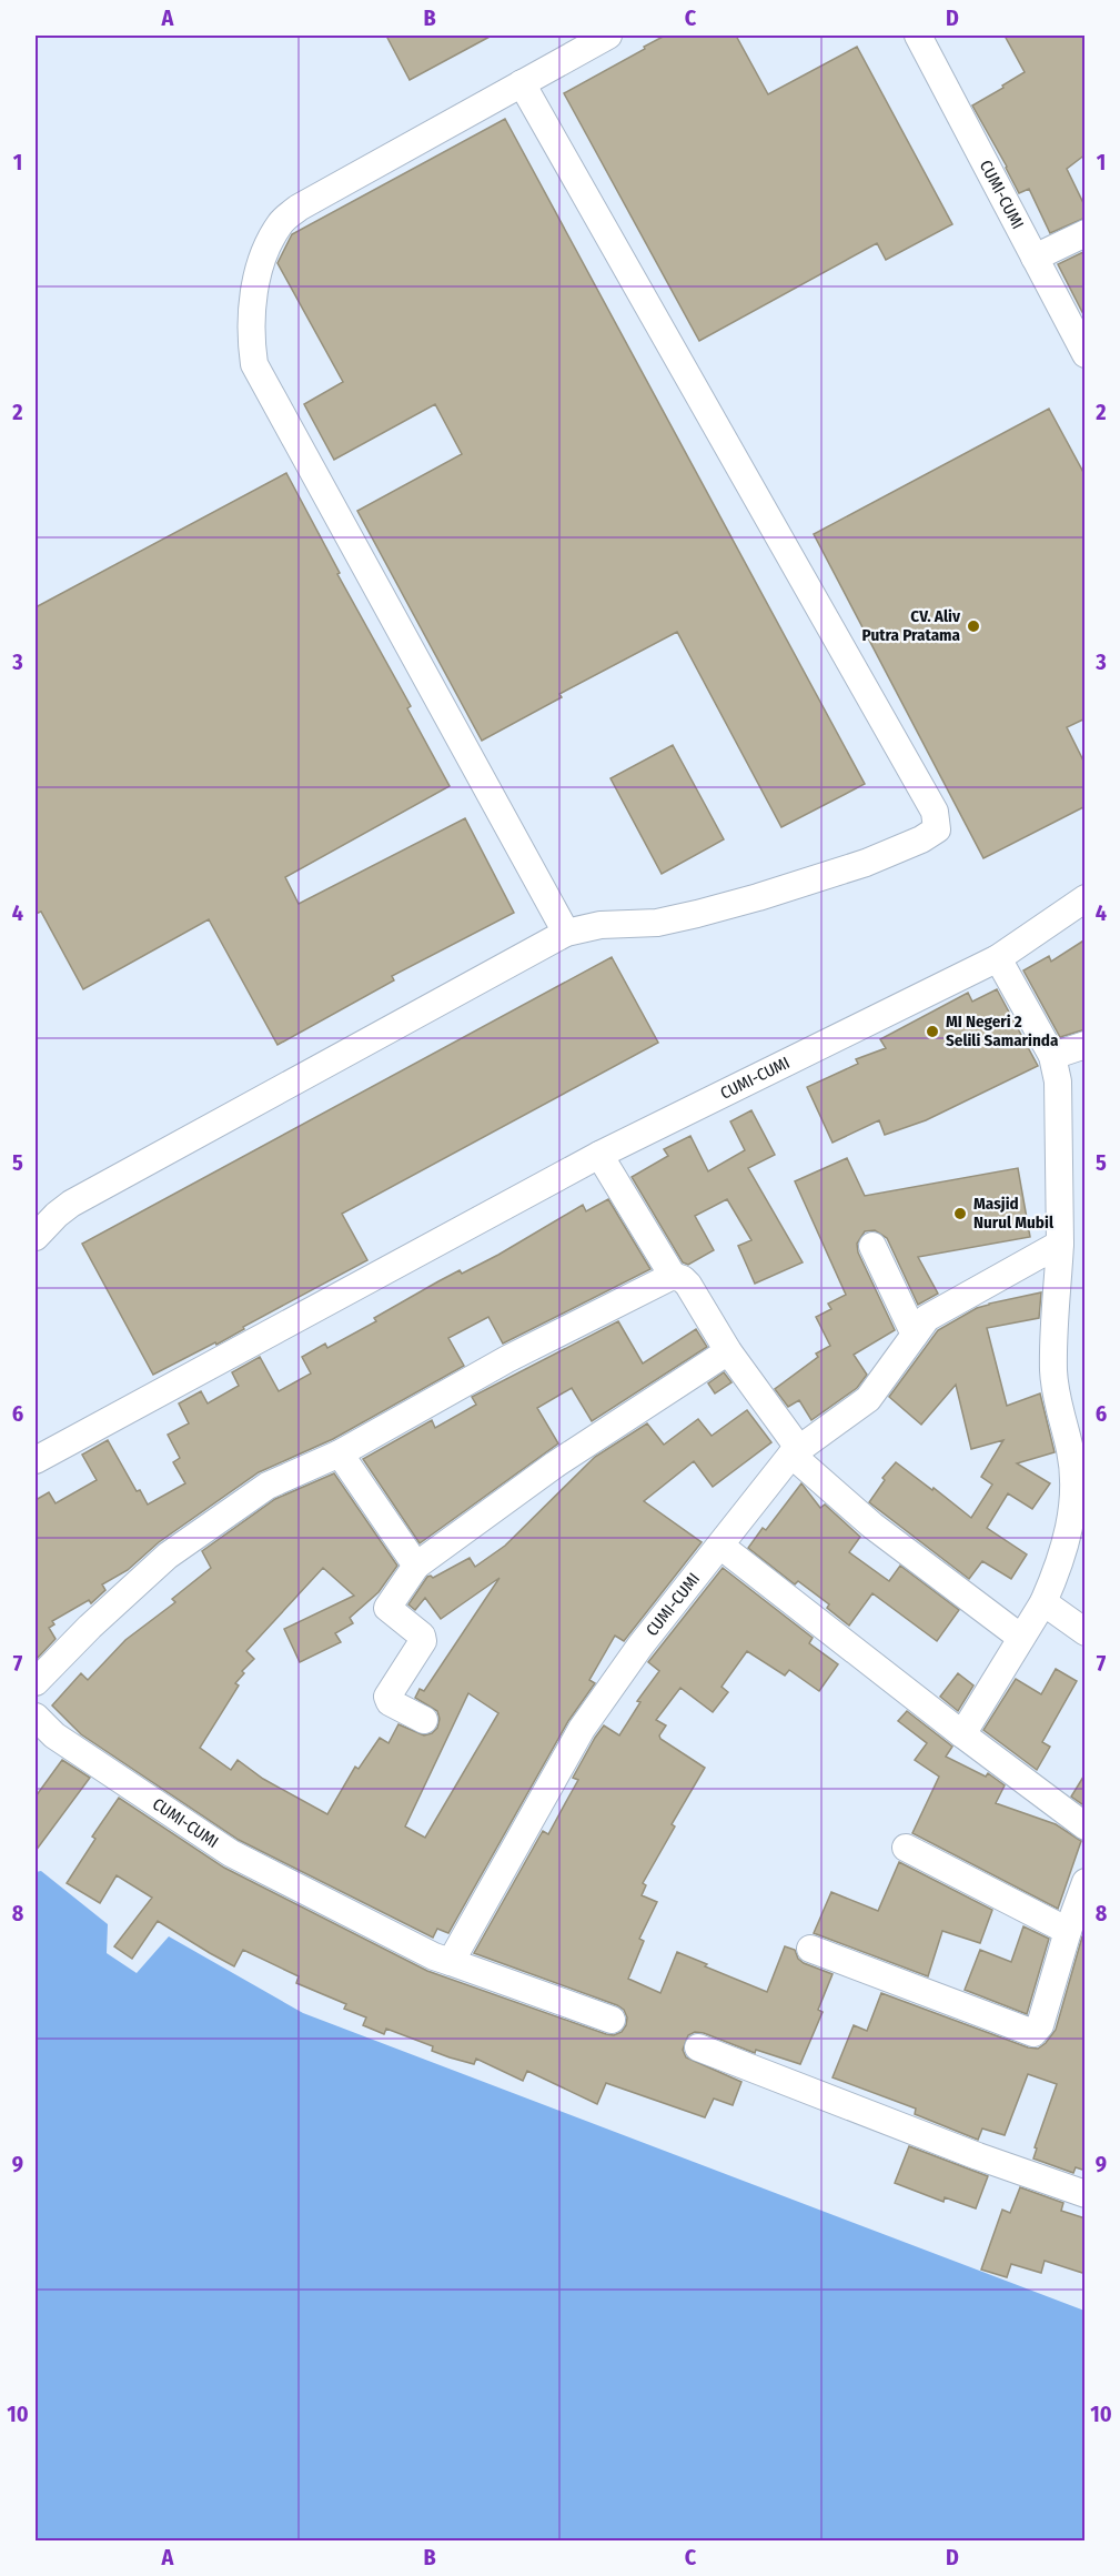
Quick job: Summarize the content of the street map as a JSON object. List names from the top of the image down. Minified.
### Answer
{"streets":{"street":["CUMI-CUMI"]},"places":["CV. Aliv Putra Pratama","MI Negeri 2 Selili Samarinda","Masjid Nurul Mubil"],"grid":{"columns":["A","B","C","D"],"rows":["1","2","3","4","5","6","7","8","9","10"]}}
